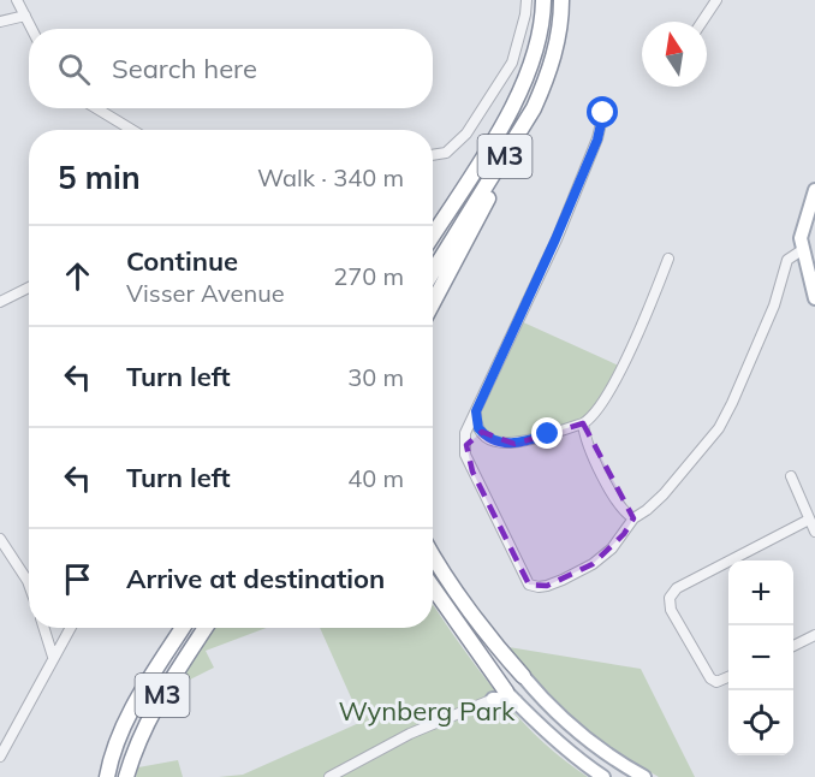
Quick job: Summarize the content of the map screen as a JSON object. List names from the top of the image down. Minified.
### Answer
{"streets":{"highway":["M3"]},"parks":["Wynberg Park"],"north":"top","page":{"search":"Search here","heading":["5 min","Walk · 340 m"],"list":[["Continue","Visser Avenue","270 m"],["Turn left","30 m"],["Turn left","40 m"],"Arrive at destination"],"map_buttons":["+","−"]}}
